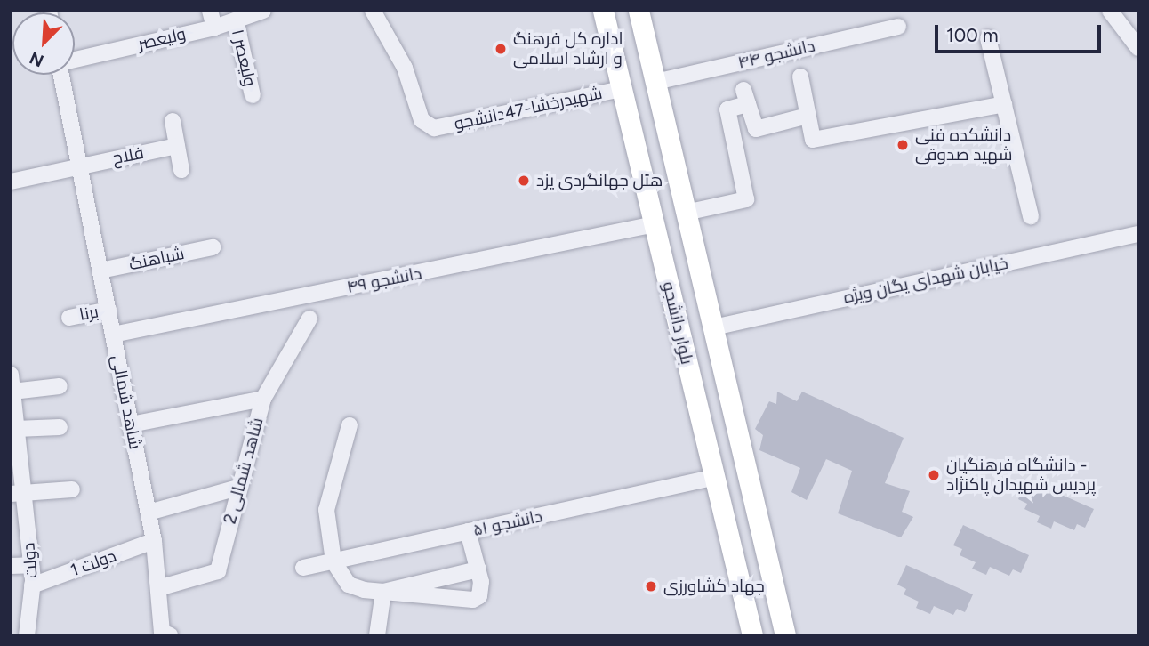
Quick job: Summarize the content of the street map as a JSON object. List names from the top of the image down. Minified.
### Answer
{"streets":{"main road":["بلوار دانشجو"],"street":["ولیعصر","دانشجو ۴۴","ولیعصر ۱","شهیدرخشا-47دانشجو","فلاح","شباهنگ","دانشجو ۴۹","خیابان شهدای یگان ویژه","برنا","شاهد شمالی","شاهد شمالی 2","دانشجو ۵۱","دولت","دولت 1"]},"crossings":[["ولیعصر","ولیعصر ۱"],["دانشجو ۴۴","بلوار دانشجو"],["شهیدرخشا-47دانشجو","بلوار دانشجو"],["فلاح","شاهد شمالی"],["شباهنگ","شاهد شمالی"],["دانشجو ۴۹","بلوار دانشجو"],["دانشجو ۴۹","شاهد شمالی"],["خیابان شهدای یگان ویژه","بلوار دانشجو"],["برنا","شاهد شمالی"],["بلوار دانشجو","دانشجو ۵۱"],["شاهد شمالی","شاهد شمالی 2"],["شاهد شمالی","دولت 1"],["دولت","دولت 1"]],"places":["اداره کل فرهنگ و ارشاد اسلامی","دانشکده فنی شهید صدوقی","هتل جهانگردی یزد","دانشگاه فرهنگیان - پردیس شهیدان پاکنژاد","جهاد کشاورزی"],"scale_bar":"100 m","north":"bottom left"}
